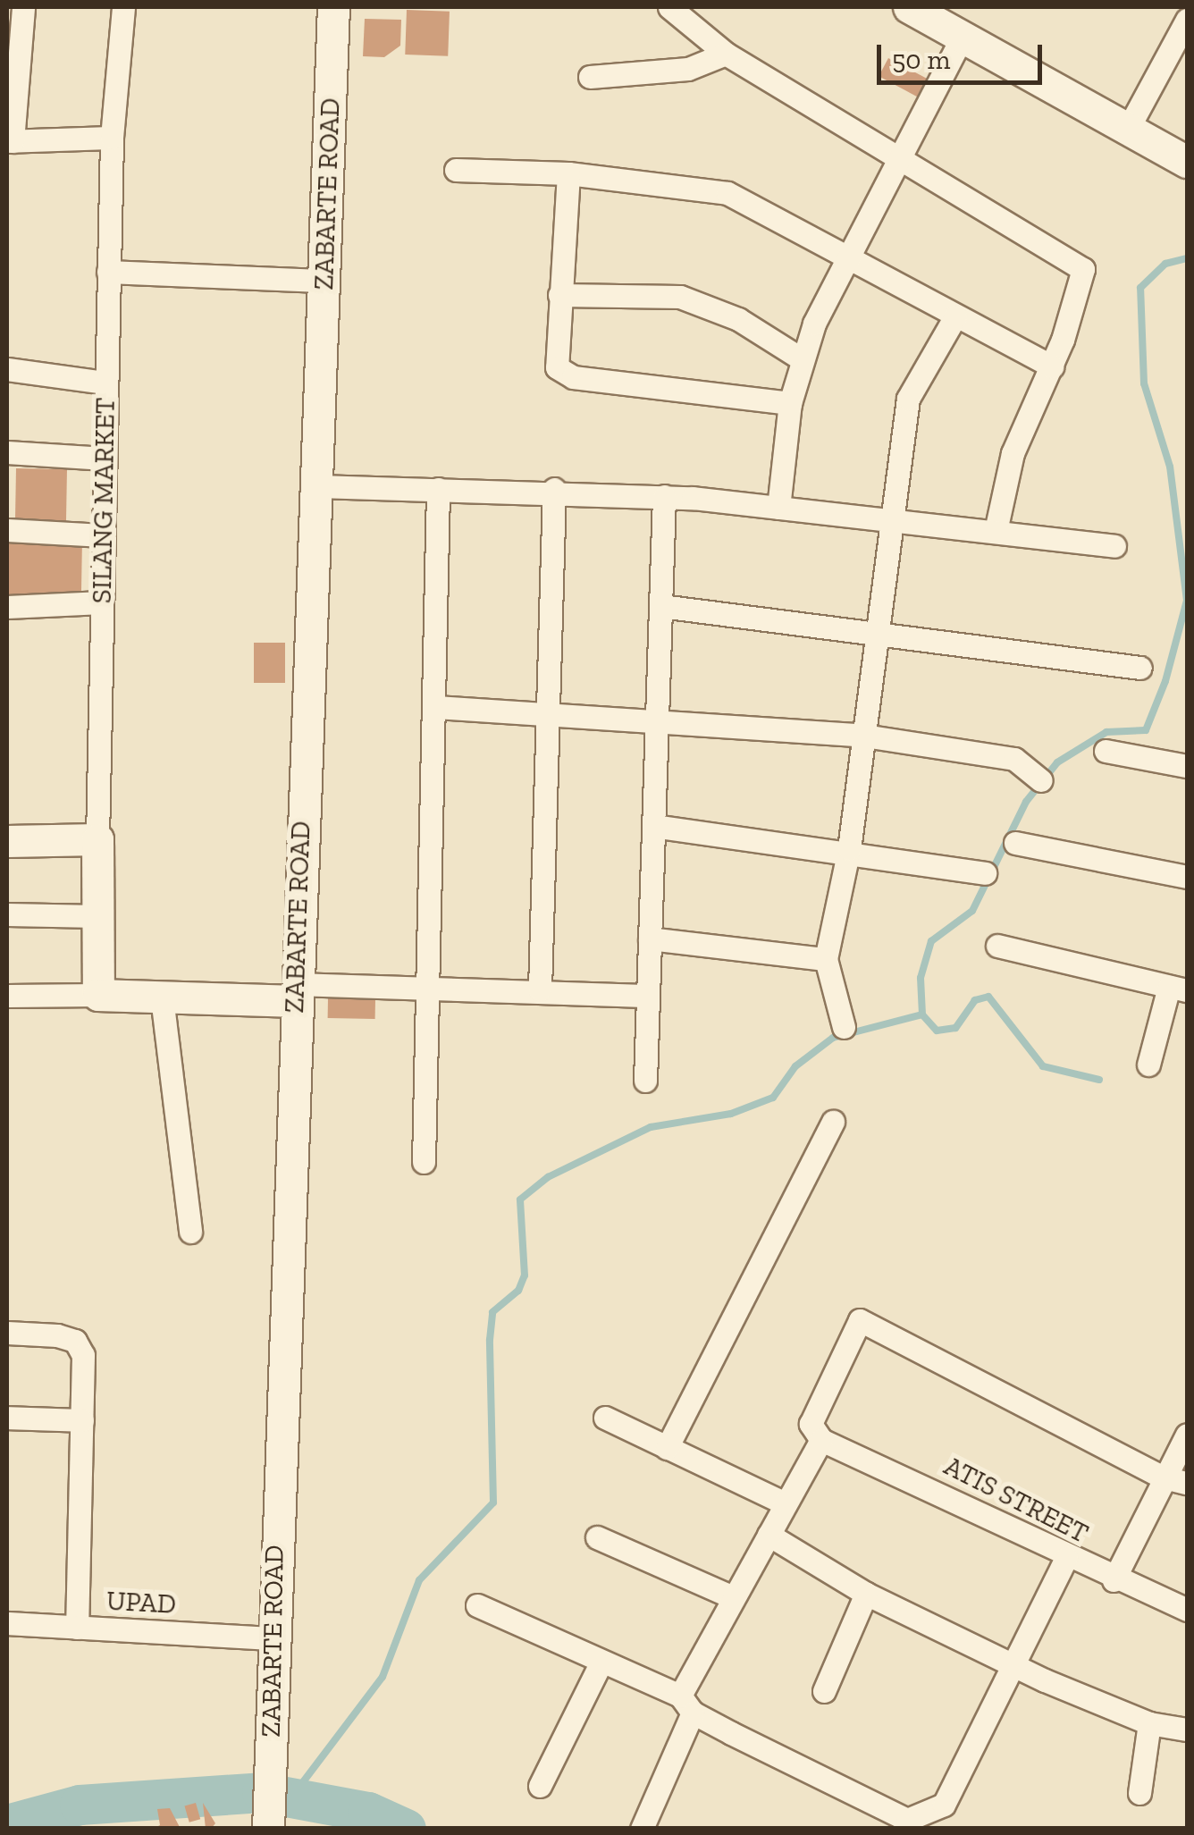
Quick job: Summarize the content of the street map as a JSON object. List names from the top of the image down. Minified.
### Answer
{"streets":{"main road":["ZABARTE ROAD","SILANG MARKET"],"street":["ATIS STREET","UPAD"]},"crossings":[["ZABARTE ROAD","UPAD"]],"scale_bar":"50 m"}
